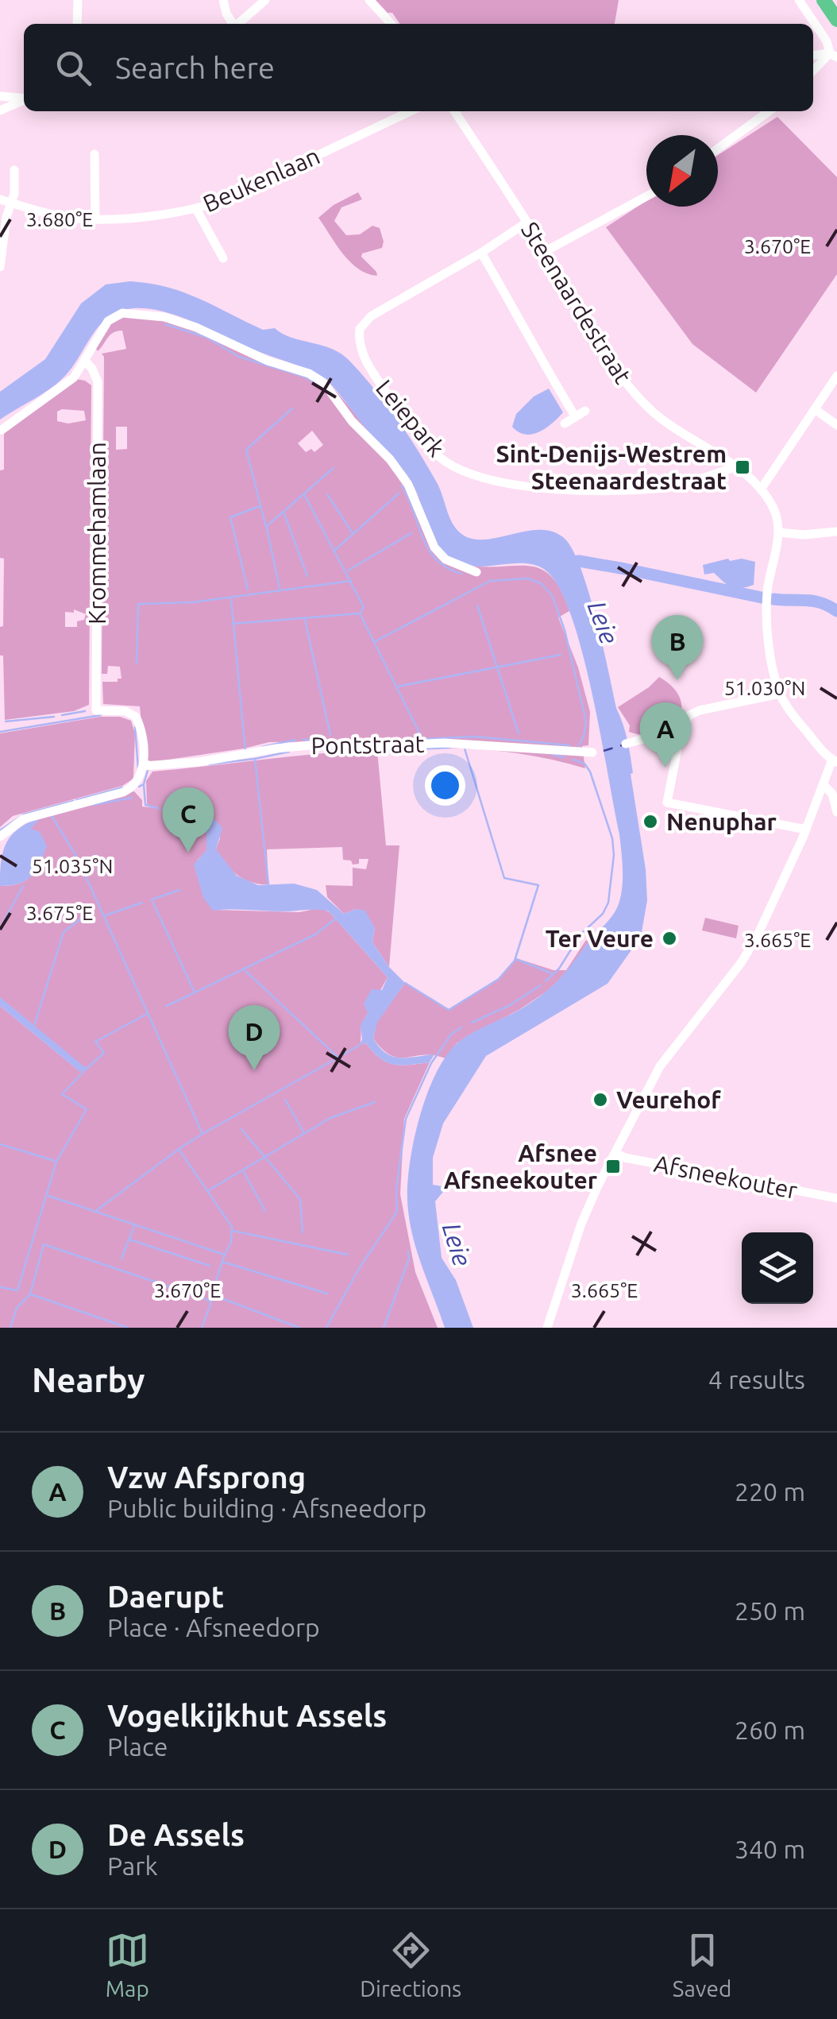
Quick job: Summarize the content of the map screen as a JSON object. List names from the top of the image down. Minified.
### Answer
{"streets":{"street":["Beukenlaan","Steenaardestraat","Leiepark","Krommehamlaan","Pontstraat","Afsneekouter"]},"crossings":[["Steenaardestraat","Leiepark"],["Krommehamlaan","Pontstraat"]],"water":["Leie"],"places":{"transit":["Sint-Denijs-Westrem Steenaardestraat","Afsnee Afsneekouter"],"other":["Nenuphar","Ter Veure","Veurehof"]},"north":"bottom left","page":{"search":"Search here","pins":["B","A","C","D"],"heading":["Nearby","4 results"],"list":[{"mark":"A","name":"Vzw Afsprong","note":"Public building · Afsneedorp","value":"220 m"},{"mark":"B","name":"Daerupt","note":"Place · Afsneedorp","value":"250 m"},{"mark":"C","name":"Vogelkijkhut Assels","note":"Place","value":"260 m"},{"mark":"D","name":"De Assels","note":"Park","value":"340 m"}],"nav":["Map","Directions","Saved"]},"coordinates":["3.680°E","3.670°E","51.030°N","51.035°N","3.675°E","3.665°E"]}
